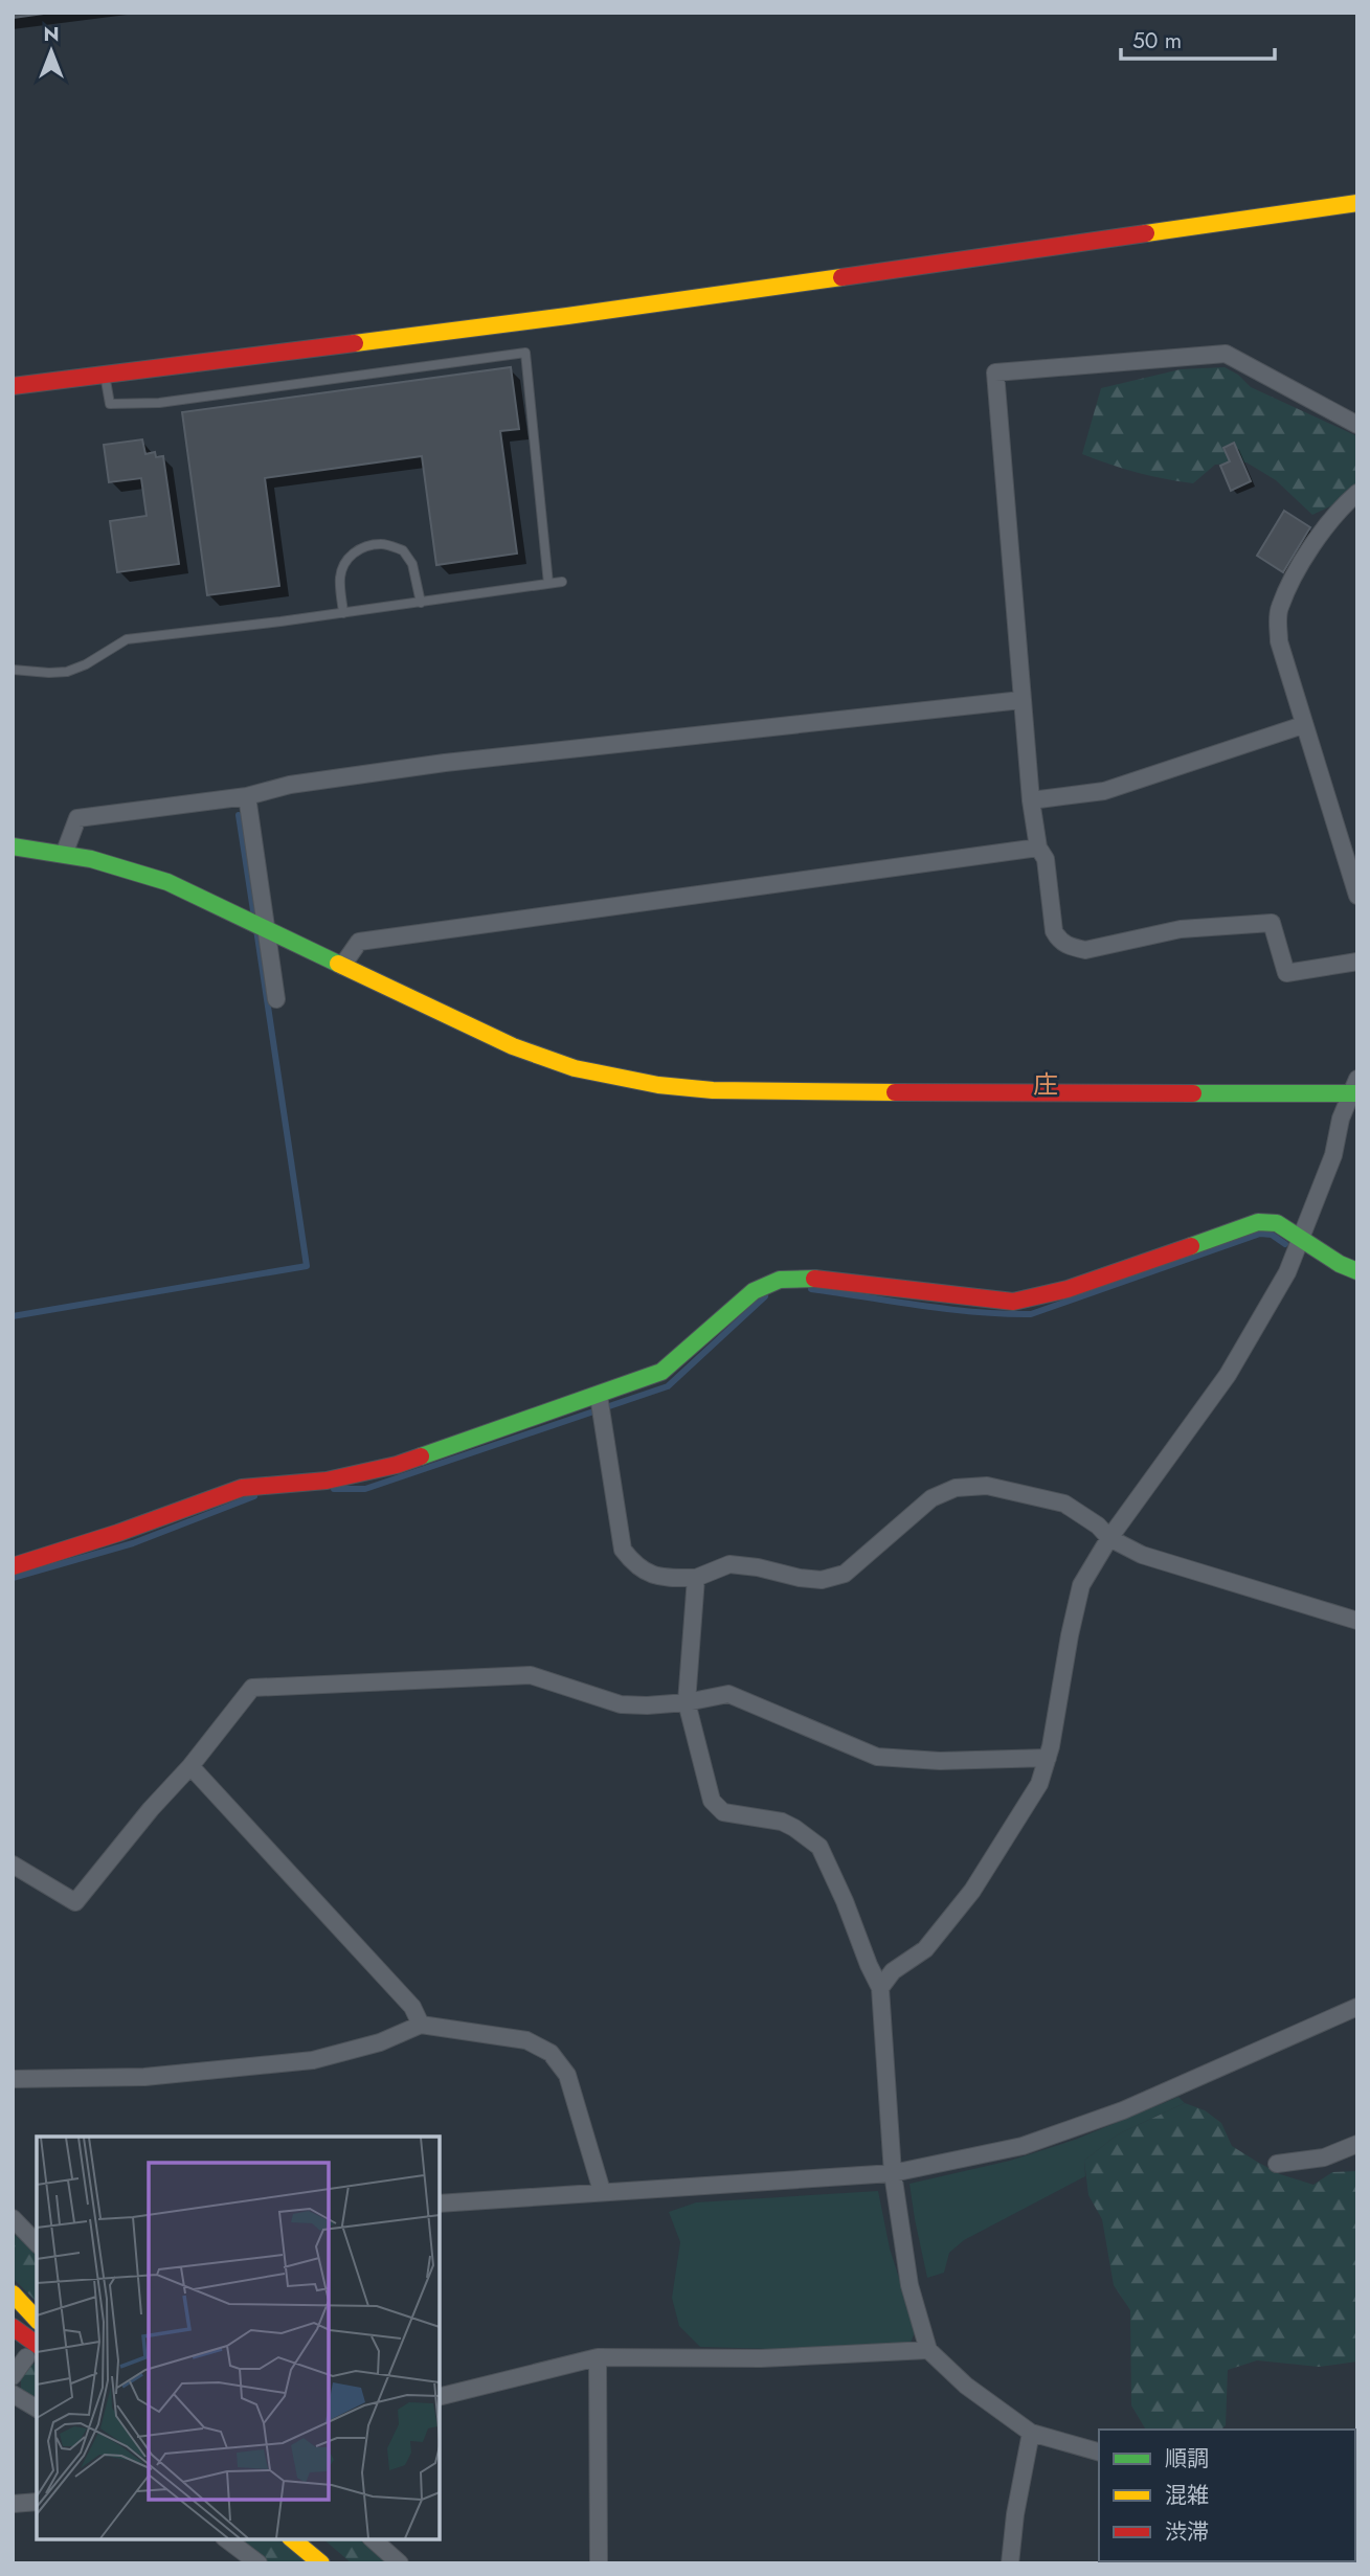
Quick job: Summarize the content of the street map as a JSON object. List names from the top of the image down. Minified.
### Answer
{"districts":["庄"],"legend":["順調","混雑","渋滞"],"scale_bar":"50 m","north":"top"}
